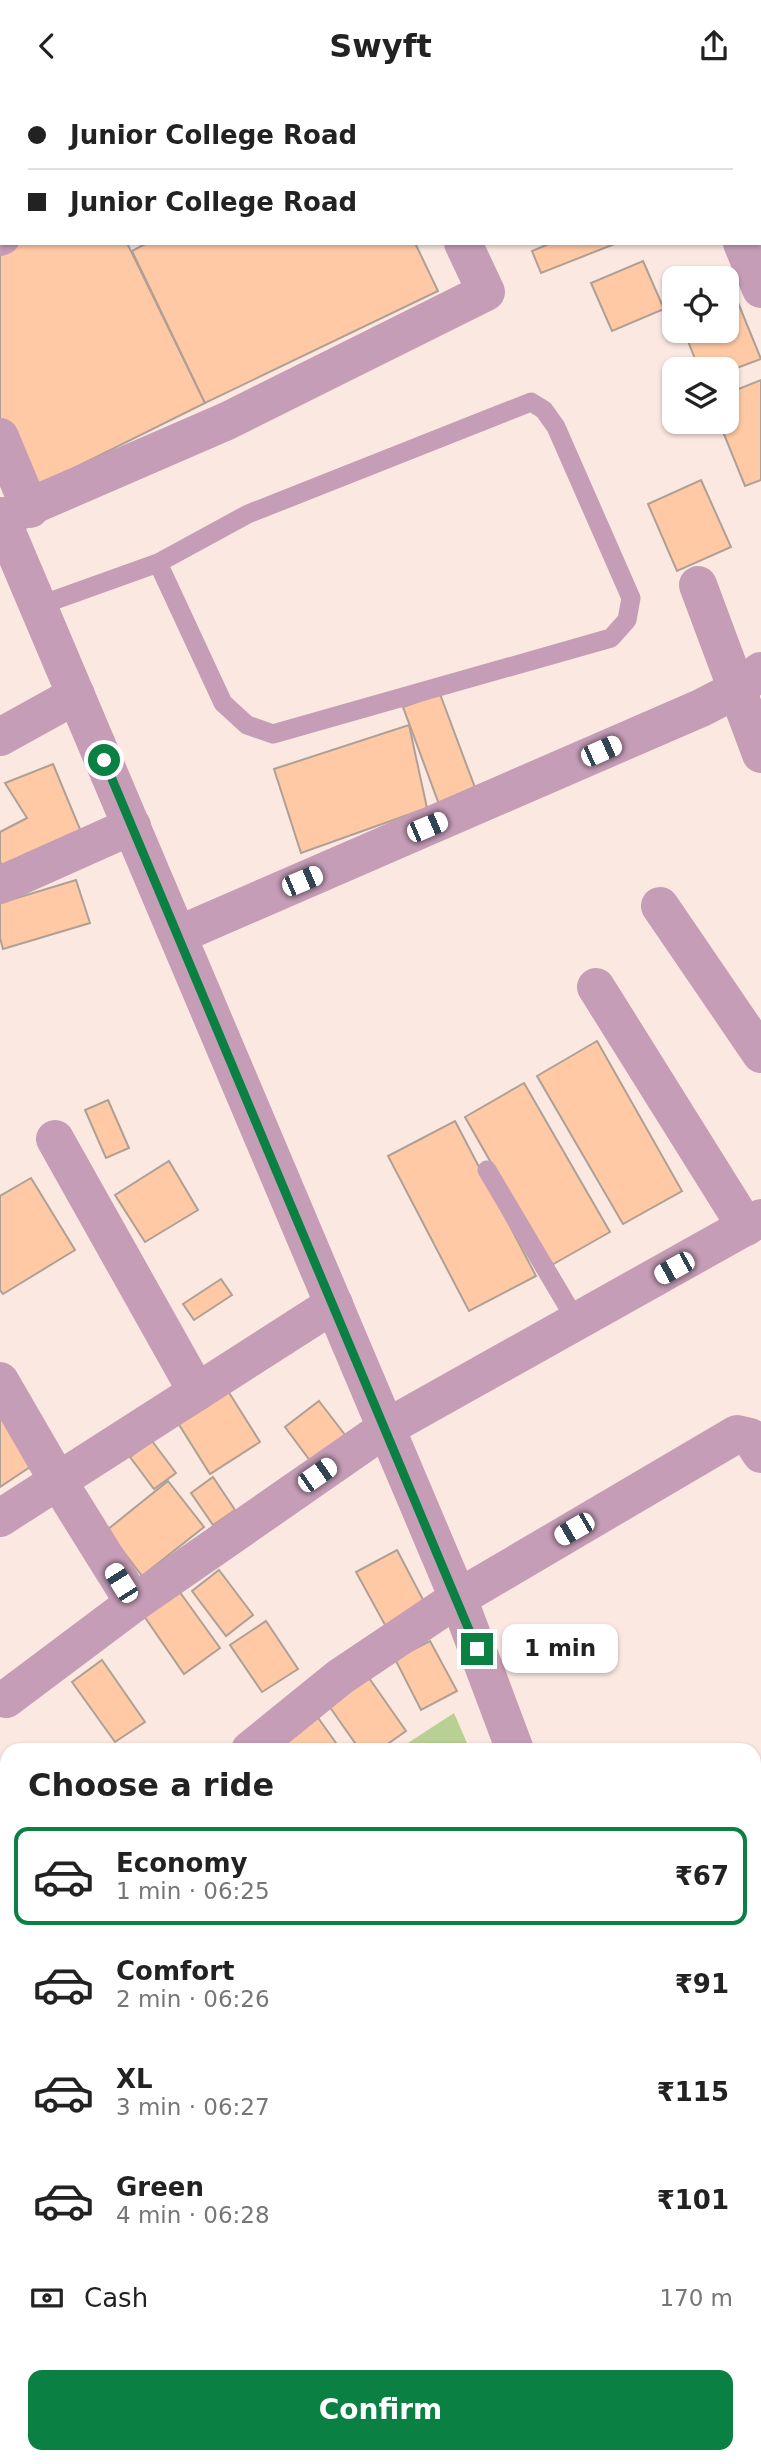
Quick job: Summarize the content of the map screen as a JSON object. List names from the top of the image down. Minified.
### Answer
{"page":{"header":"Swyft","banner":["Junior College Road","Junior College Road"],"bubble":"1 min","heading":"Choose a ride","list":[{"name":"Economy","note":"1 min · 06:25","value":"₹67"},{"name":"Comfort","note":"2 min · 06:26","value":"₹91"},{"name":"XL","note":"3 min · 06:27","value":"₹115"},{"name":"Green","note":"4 min · 06:28","value":"₹101"}],"pay":["Cash","170 m"],"buttons":"Confirm"}}
